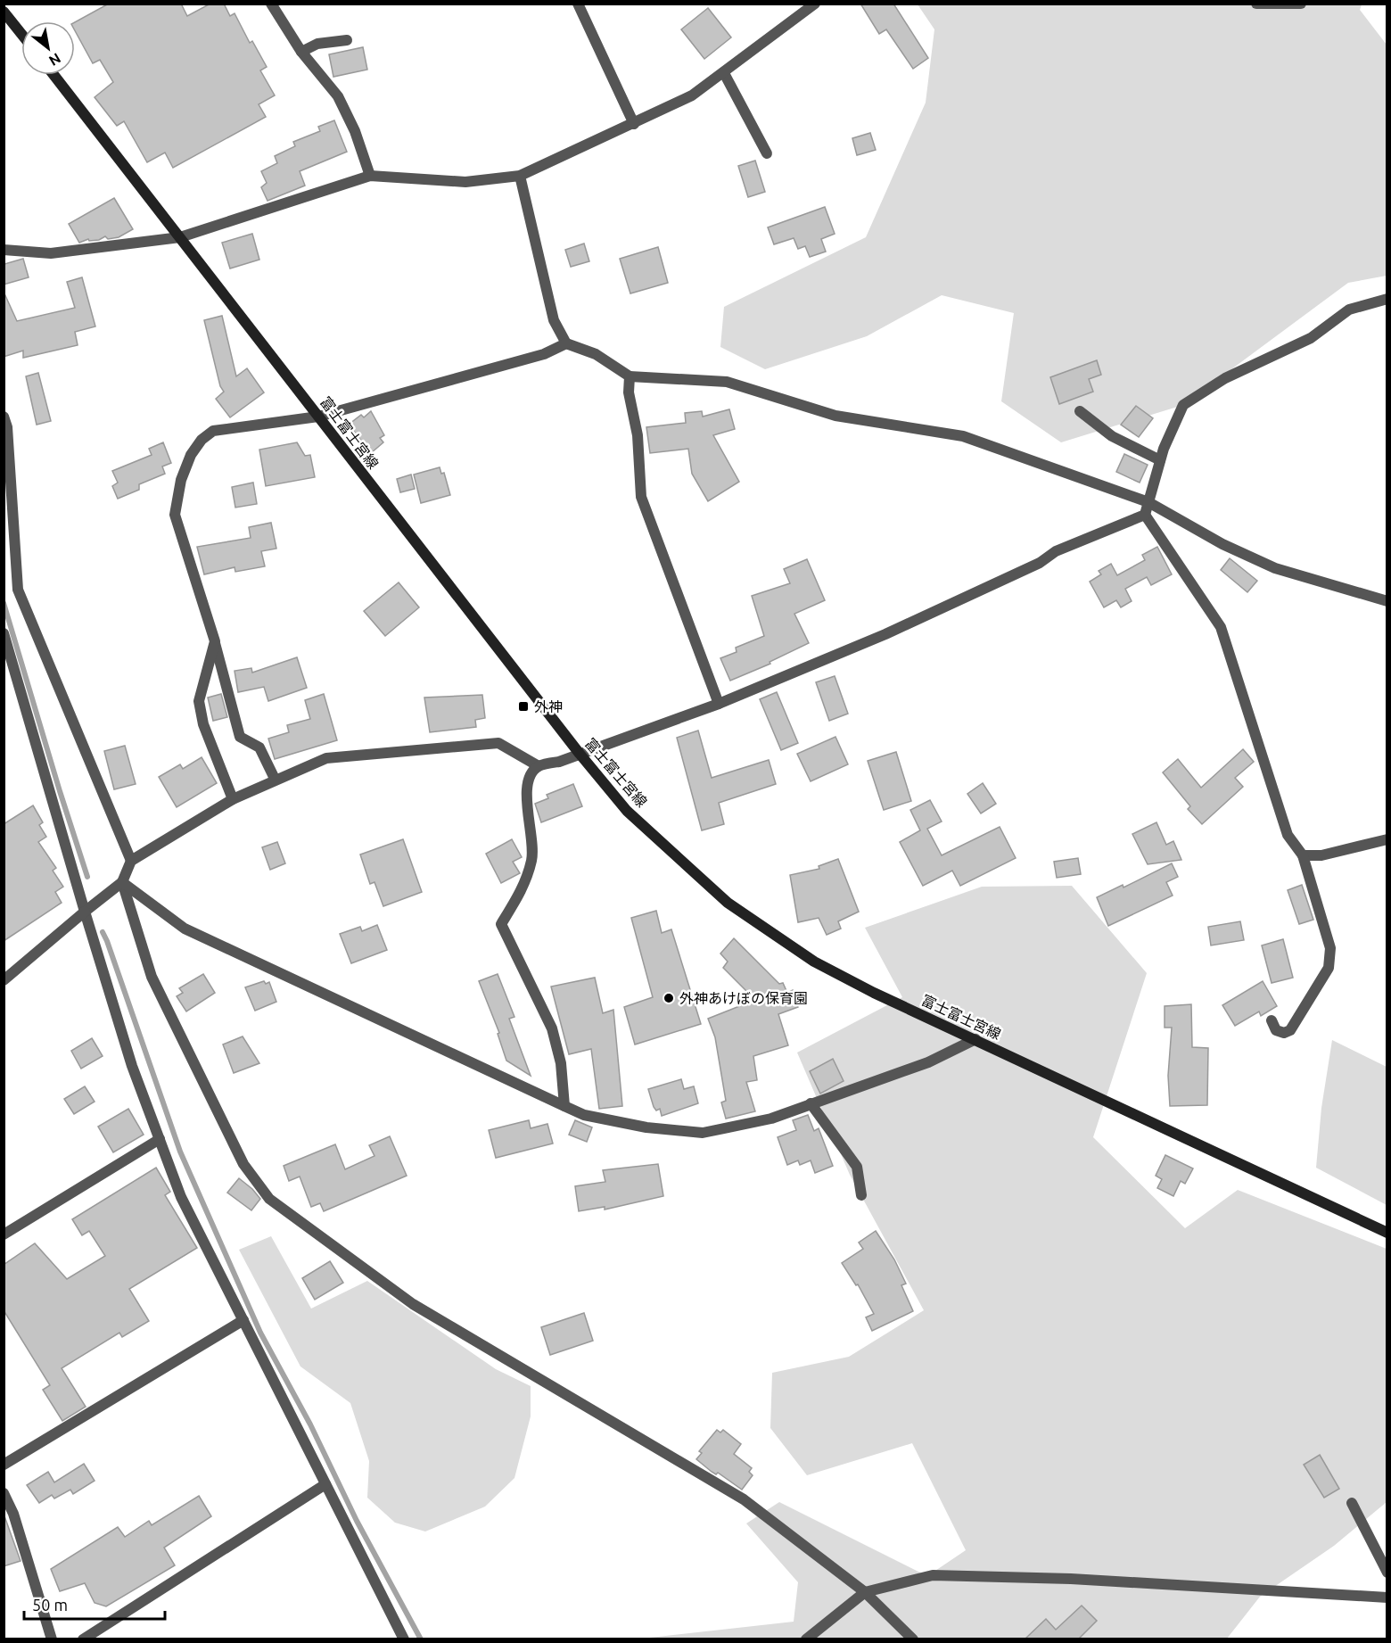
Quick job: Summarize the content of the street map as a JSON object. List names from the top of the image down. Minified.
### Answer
{"streets":{"main road":["富士富士宮線"]},"places":{"transit":["外神"],"other":["外神あけぼの保育園"]},"scale_bar":"50 m","north":"bottom right"}
